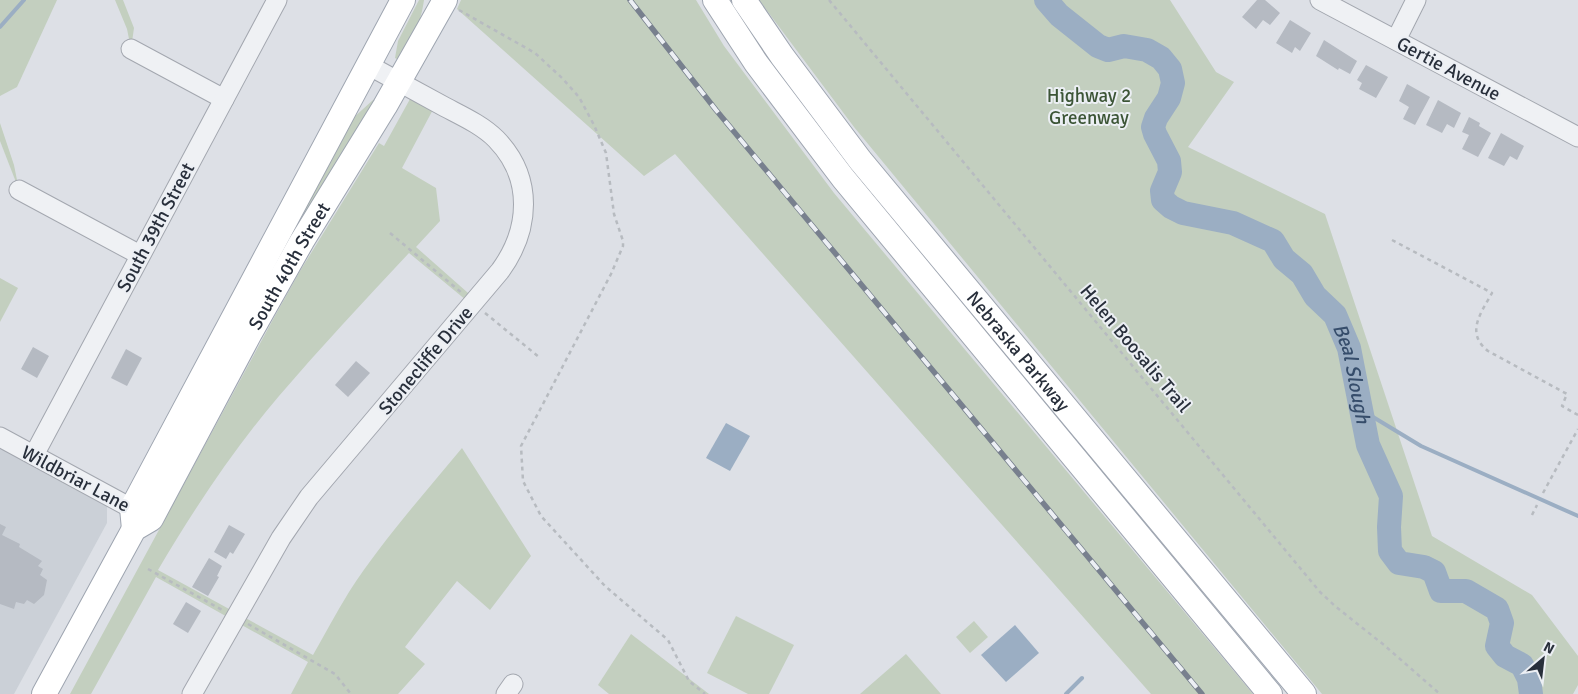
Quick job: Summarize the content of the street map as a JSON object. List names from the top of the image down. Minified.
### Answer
{"streets":{"main road":["South 40th Street","Nebraska Parkway"],"street":["Gertie Avenue","South 39th Street","Stonecliffe Drive","Wildbriar Lane"],"path":["Helen Boosalis Trail"]},"crossings":[["South 39th Street","Wildbriar Lane"],["South 40th Street","Stonecliffe Drive"],["South 40th Street","Wildbriar Lane"]],"water":["Beal Slough"],"parks":["Highway 2 Greenway"],"north":"top right"}
